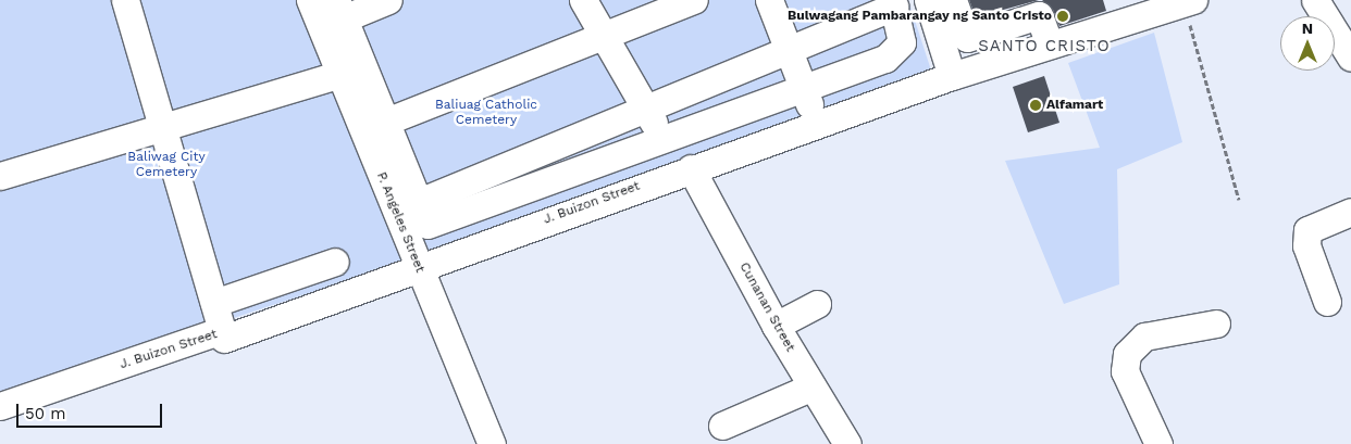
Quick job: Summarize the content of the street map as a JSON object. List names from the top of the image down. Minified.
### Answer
{"streets":{"street":["J. Buizon Street","P. Angeles Street","Cunanan Street"]},"crossings":[["J. Buizon Street","P. Angeles Street"],["J. Buizon Street","Cunanan Street"]],"districts":["SANTO CRISTO"],"parks":["Baliuag Catholic Cemetery","Baliwag City Cemetery"],"places":["Bulwagang Pambarangay ng Santo Cristo","Alfamart"],"scale_bar":"50 m","north":"top"}
